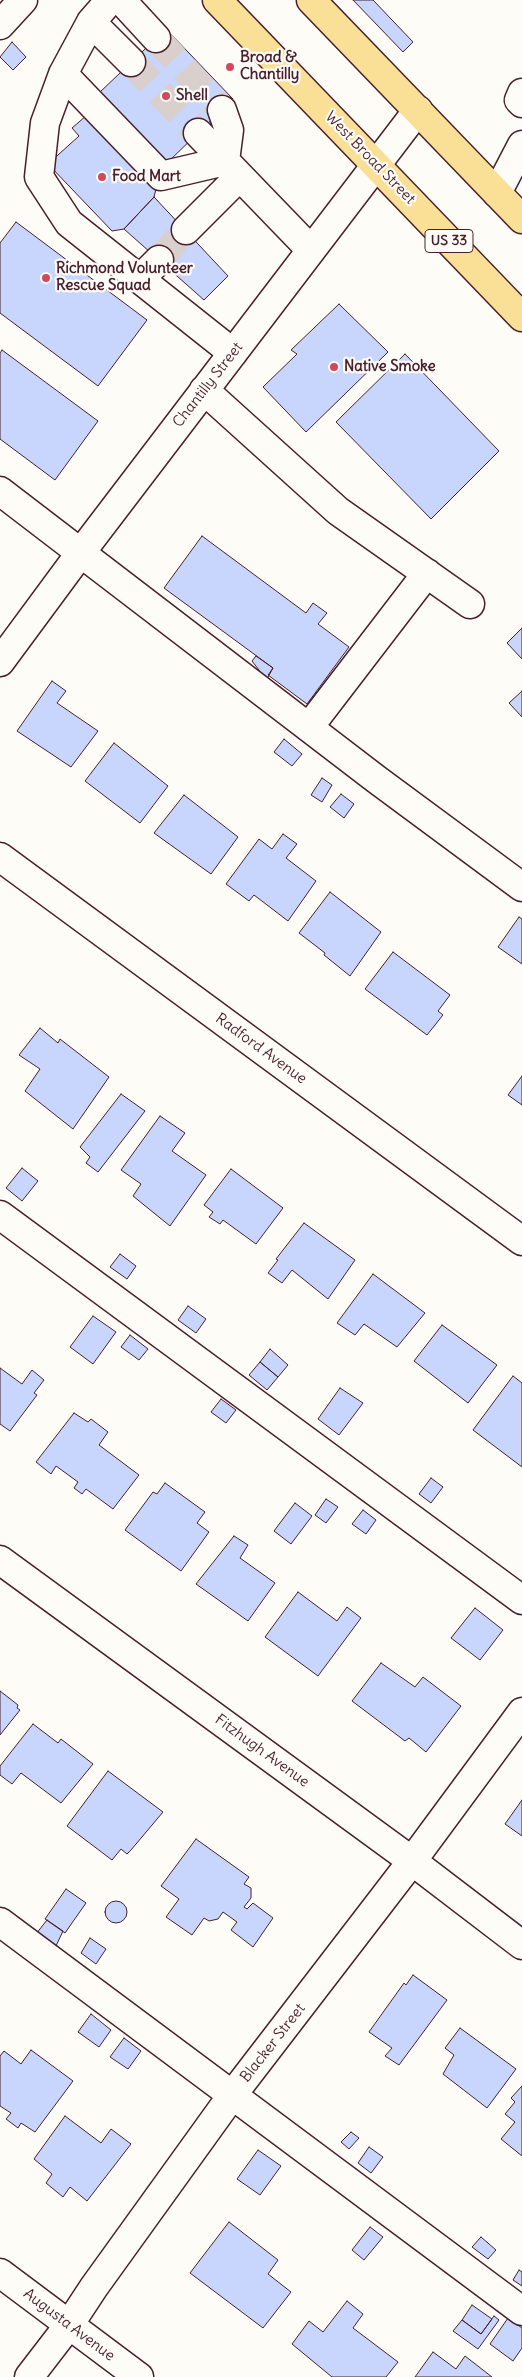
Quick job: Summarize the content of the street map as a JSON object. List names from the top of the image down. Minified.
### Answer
{"streets":{"main road":["West Broad Street","US 33"],"street":["Chantilly Street","Radford Avenue","Fitzhugh Avenue","Blacker Street","Augusta Avenue"]},"crossings":[["West Broad Street","Chantilly Street"],["Fitzhugh Avenue","Blacker Street"],["Blacker Street","Augusta Avenue"]],"places":["Broad & Chantilly","Shell","Food Mart","Richmond Volunteer Rescue Squad","Native Smoke"]}
